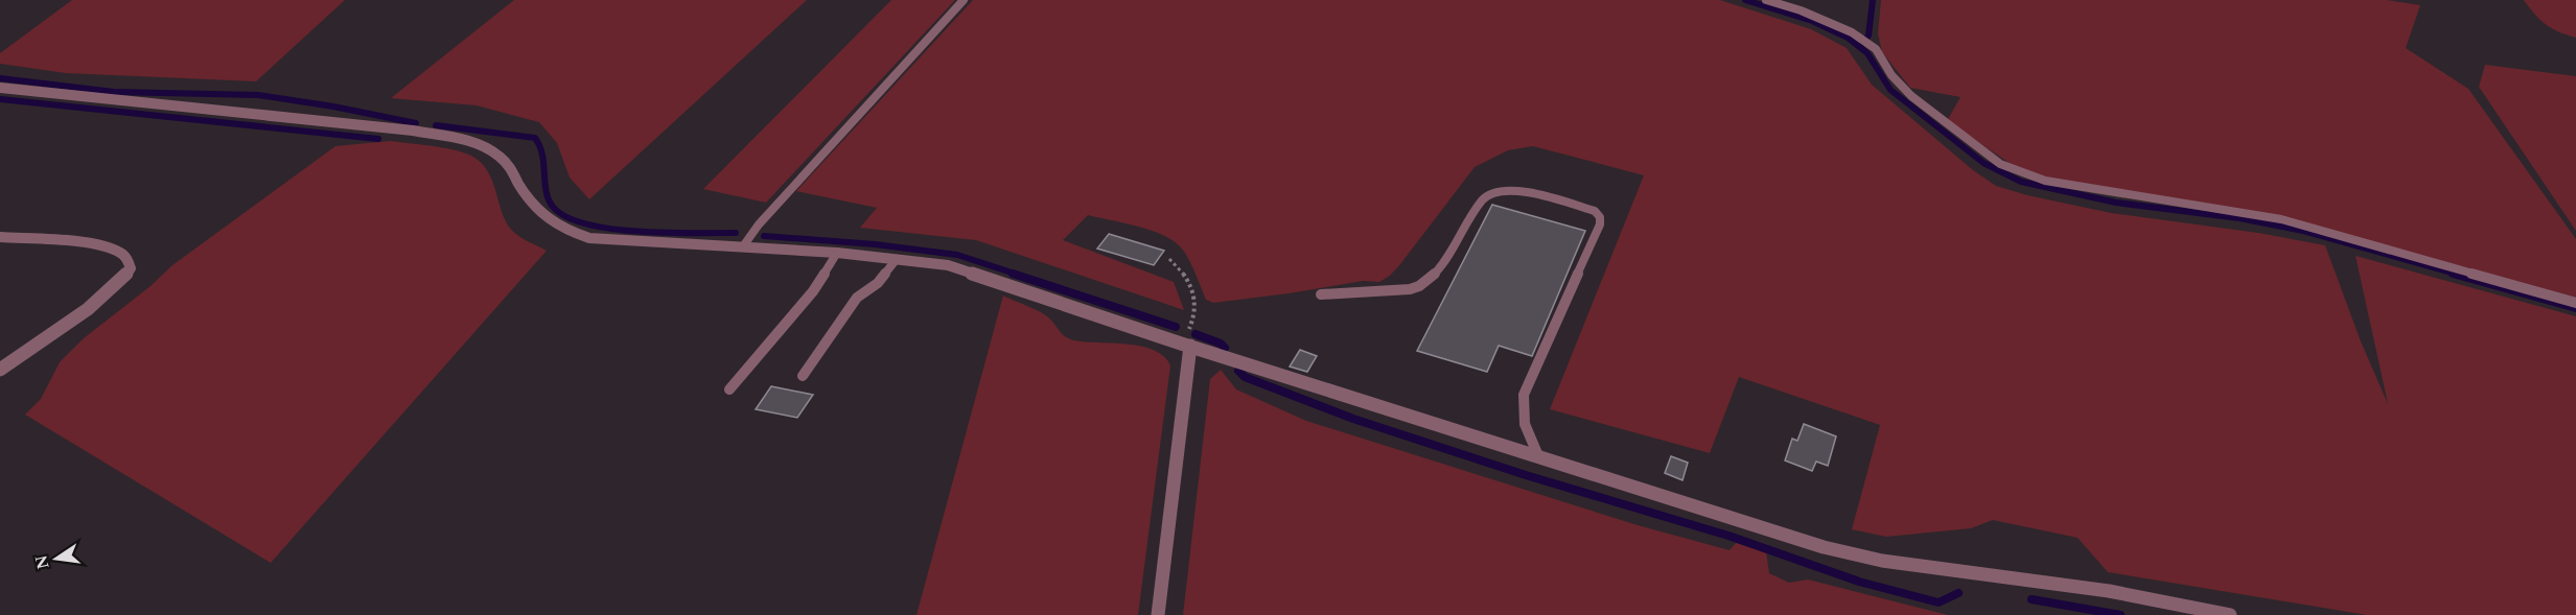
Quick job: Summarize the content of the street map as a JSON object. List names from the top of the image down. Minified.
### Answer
{"north":"left"}
